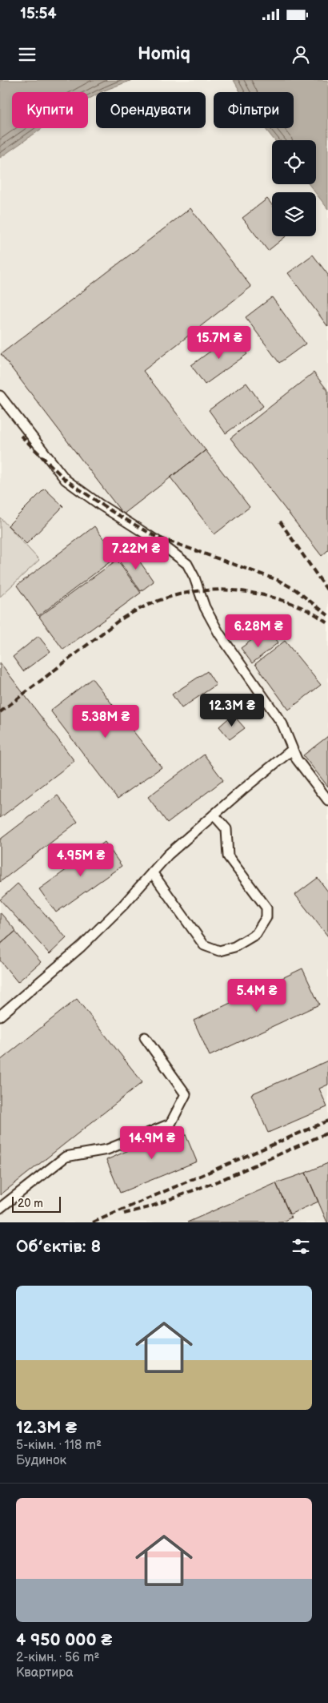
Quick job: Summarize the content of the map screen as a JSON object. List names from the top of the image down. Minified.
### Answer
{"scale_bar":"20 m","page":{"status":"15:54","header":"Homiq","chip":["Купити","Орендувати","Фільтри"],"price":["15.7M ₴","7.22M ₴","6.28M ₴","12.3M ₴","5.38M ₴","4.95M ₴","5.4M ₴","14.9M ₴"],"scale":"20 m","heading":"Об’єктів: 8","list":[{"name":"12.3M ₴","note":"5-кімн. · 118 m² · Будинок"},{"name":"4 950 000 ₴","note":"2-кімн. · 56 m² · Квартира"}]}}
